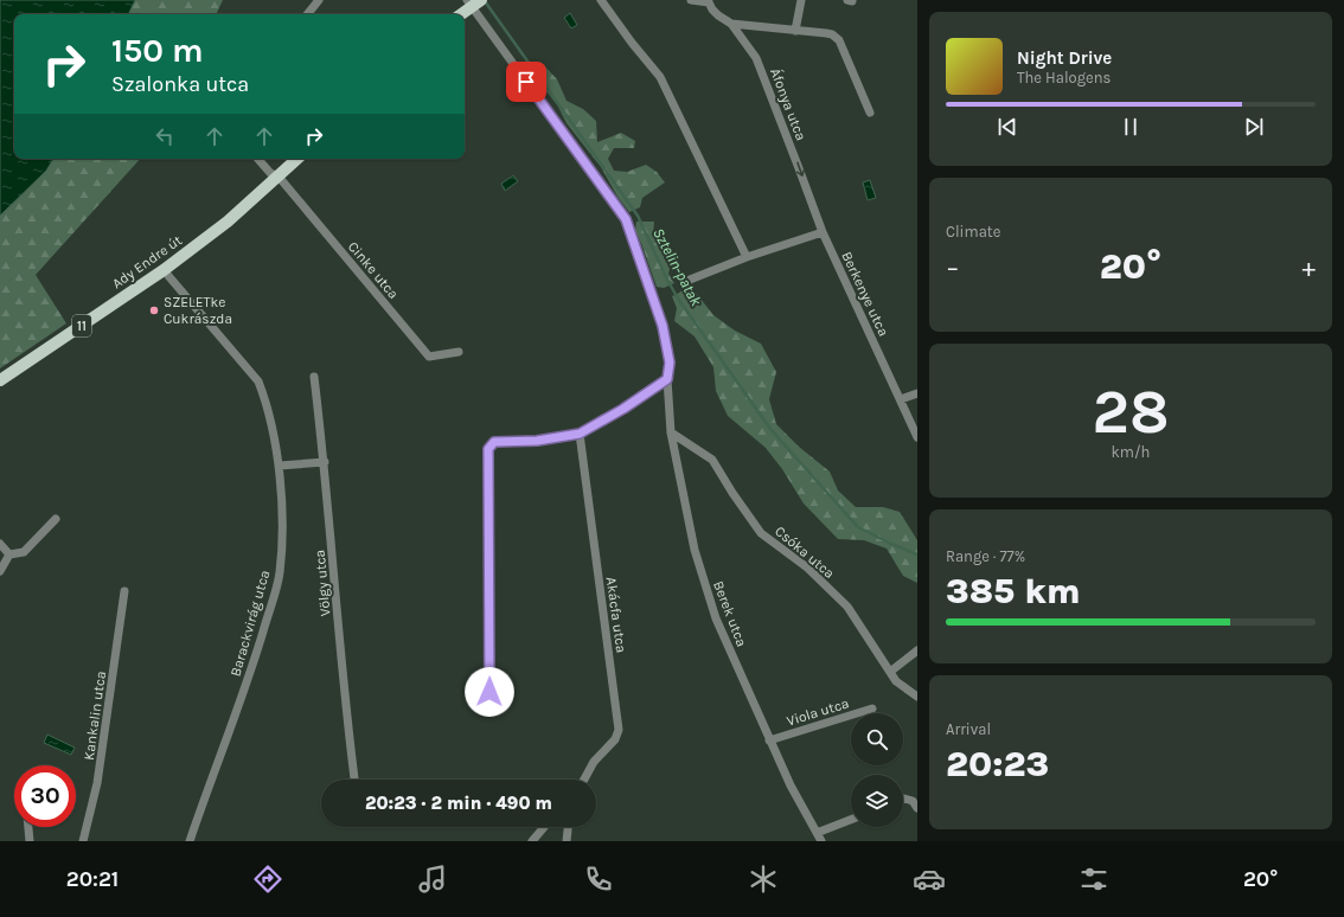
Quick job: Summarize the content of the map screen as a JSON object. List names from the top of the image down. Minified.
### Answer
{"streets":{"main road":["Ady Endre út","11"],"street":["Áfonya utca","Cinke utca","Berkenye utca","Csóka utca","Völgy utca","Berek utca","Akácfa utca","Barackvirág utca","Viola utca","Kankalin utca"]},"crossings":[["Áfonya utca","Berkenye utca"],["Ady Endre út","Cinke utca"],["Ady Endre út","Barackvirág utca"],["Csóka utca","Berek utca"],["Berek utca","Viola utca"]],"one_way":["Áfonya utca"],"water":["Sztelin-patak"],"places":["SZELETke Cukrászda"],"page":{"turn":["150 m","Szalonka utca"],"song":["Night Drive","The Halogens"],"tile":["Climate",["28","km/h"],["Range · 77%","385 km"],["Arrival","20:23"]],"heat":["−","20°","+"],"limit":"30","trip":"20:23 · 2 min · 490 m","tabs":["20:21","20°"]}}
